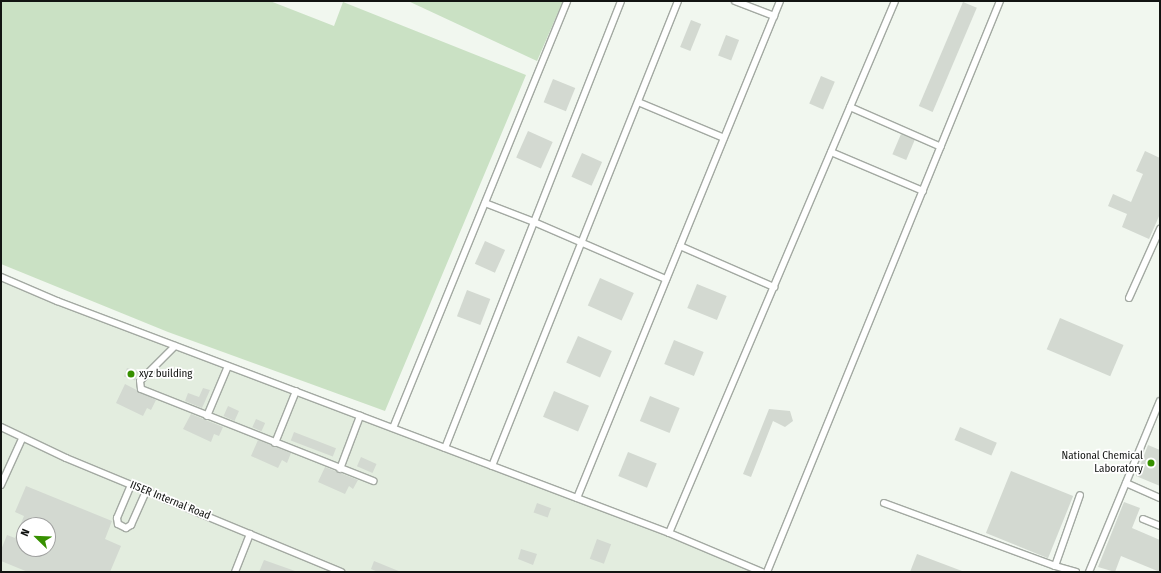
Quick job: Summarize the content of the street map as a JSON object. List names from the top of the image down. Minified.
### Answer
{"streets":{"lane":["IISER Internal Road"]},"places":["xyz building","National Chemical Laboratory"],"north":"top left"}
